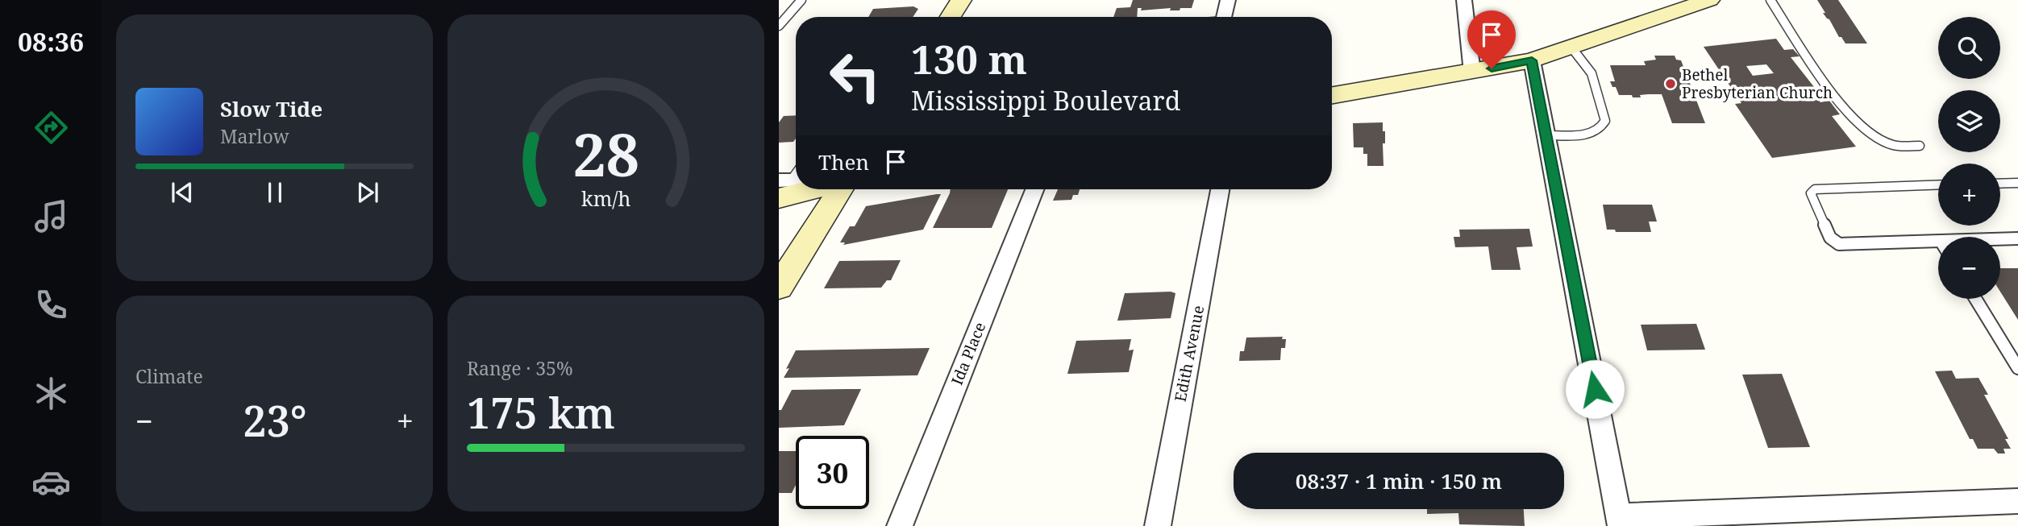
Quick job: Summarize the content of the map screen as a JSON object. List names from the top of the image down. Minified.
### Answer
{"streets":{"street":["Ida Place","Edith Avenue"]},"places":["Bethel Presbyterian Church"],"page":{"tabs":"08:36","map_buttons":["+","−"],"turn":["130 m","Mississippi Boulevard"],"song":["Slow Tide","Marlow"],"then":"Then","tile":["Climate",["Range · 35%","175 km"]],"heat":["−","23°","+"],"limit":"30","trip":"08:37 · 1 min · 150 m","gauge":["28","km/h"]}}
